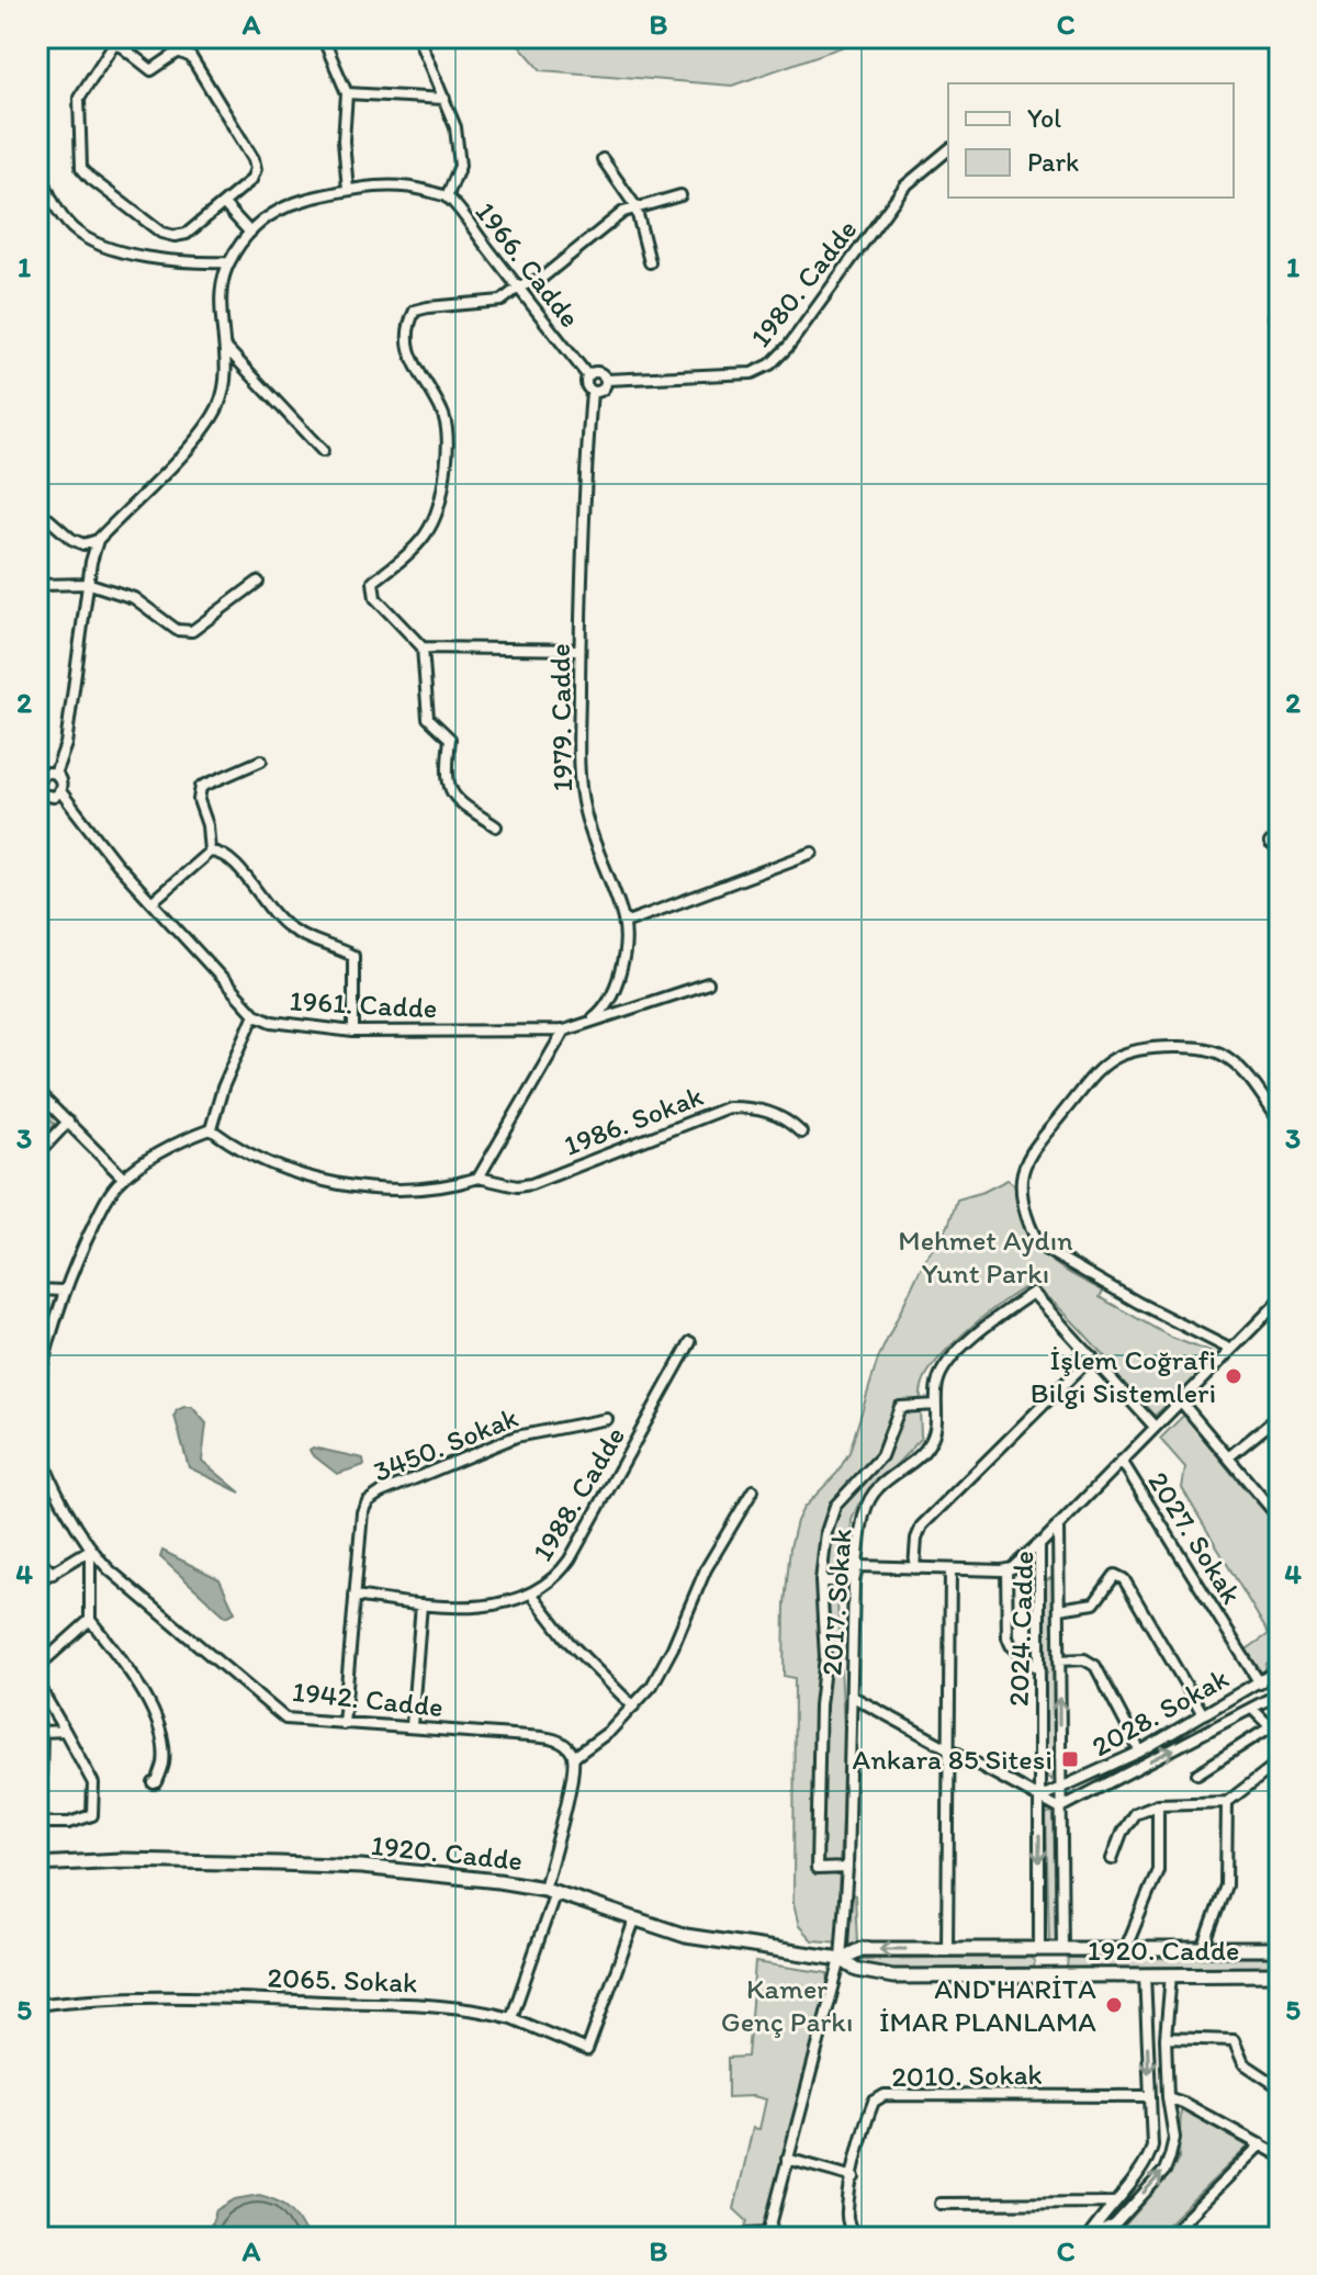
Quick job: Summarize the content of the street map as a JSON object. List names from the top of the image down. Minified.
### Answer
{"streets":{"main road":["1920. Cadde"],"street":["1966. Cadde","1980. Cadde","1979. Cadde","1961. Cadde","1986. Sokak","3450. Sokak","1988. Cadde","2027. Sokak","2017. Sokak","2024. Cadde","1942. Cadde","2028. Sokak","2065. Sokak","2010. Sokak"]},"crossings":[["1966. Cadde","1980. Cadde"],["1966. Cadde","1979. Cadde"],["1980. Cadde","1979. Cadde"],["1979. Cadde","1961. Cadde"],["3450. Sokak","1988. Cadde"],["3450. Sokak","1942. Cadde"],["2027. Sokak","2024. Cadde"],["2027. Sokak","2028. Sokak"],["2017. Sokak","2024. Cadde"],["2017. Sokak","1920. Cadde"],["2024. Cadde","2028. Sokak"],["2024. Cadde","1920. Cadde"],["1920. Cadde","2065. Sokak"]],"parks":["Mehmet Aydın Yunt Parkı","Kamer Genç Parkı"],"places":{"other":["İşlem Coğrafi Bilgi Sistemleri","AND HARİTA İMAR PLANLAMA"],"transit":["Ankara 85 Sitesi"]},"legend":["Yol","Park"],"grid":{"columns":["A","B","C"],"rows":["1","2","3","4","5"]}}
